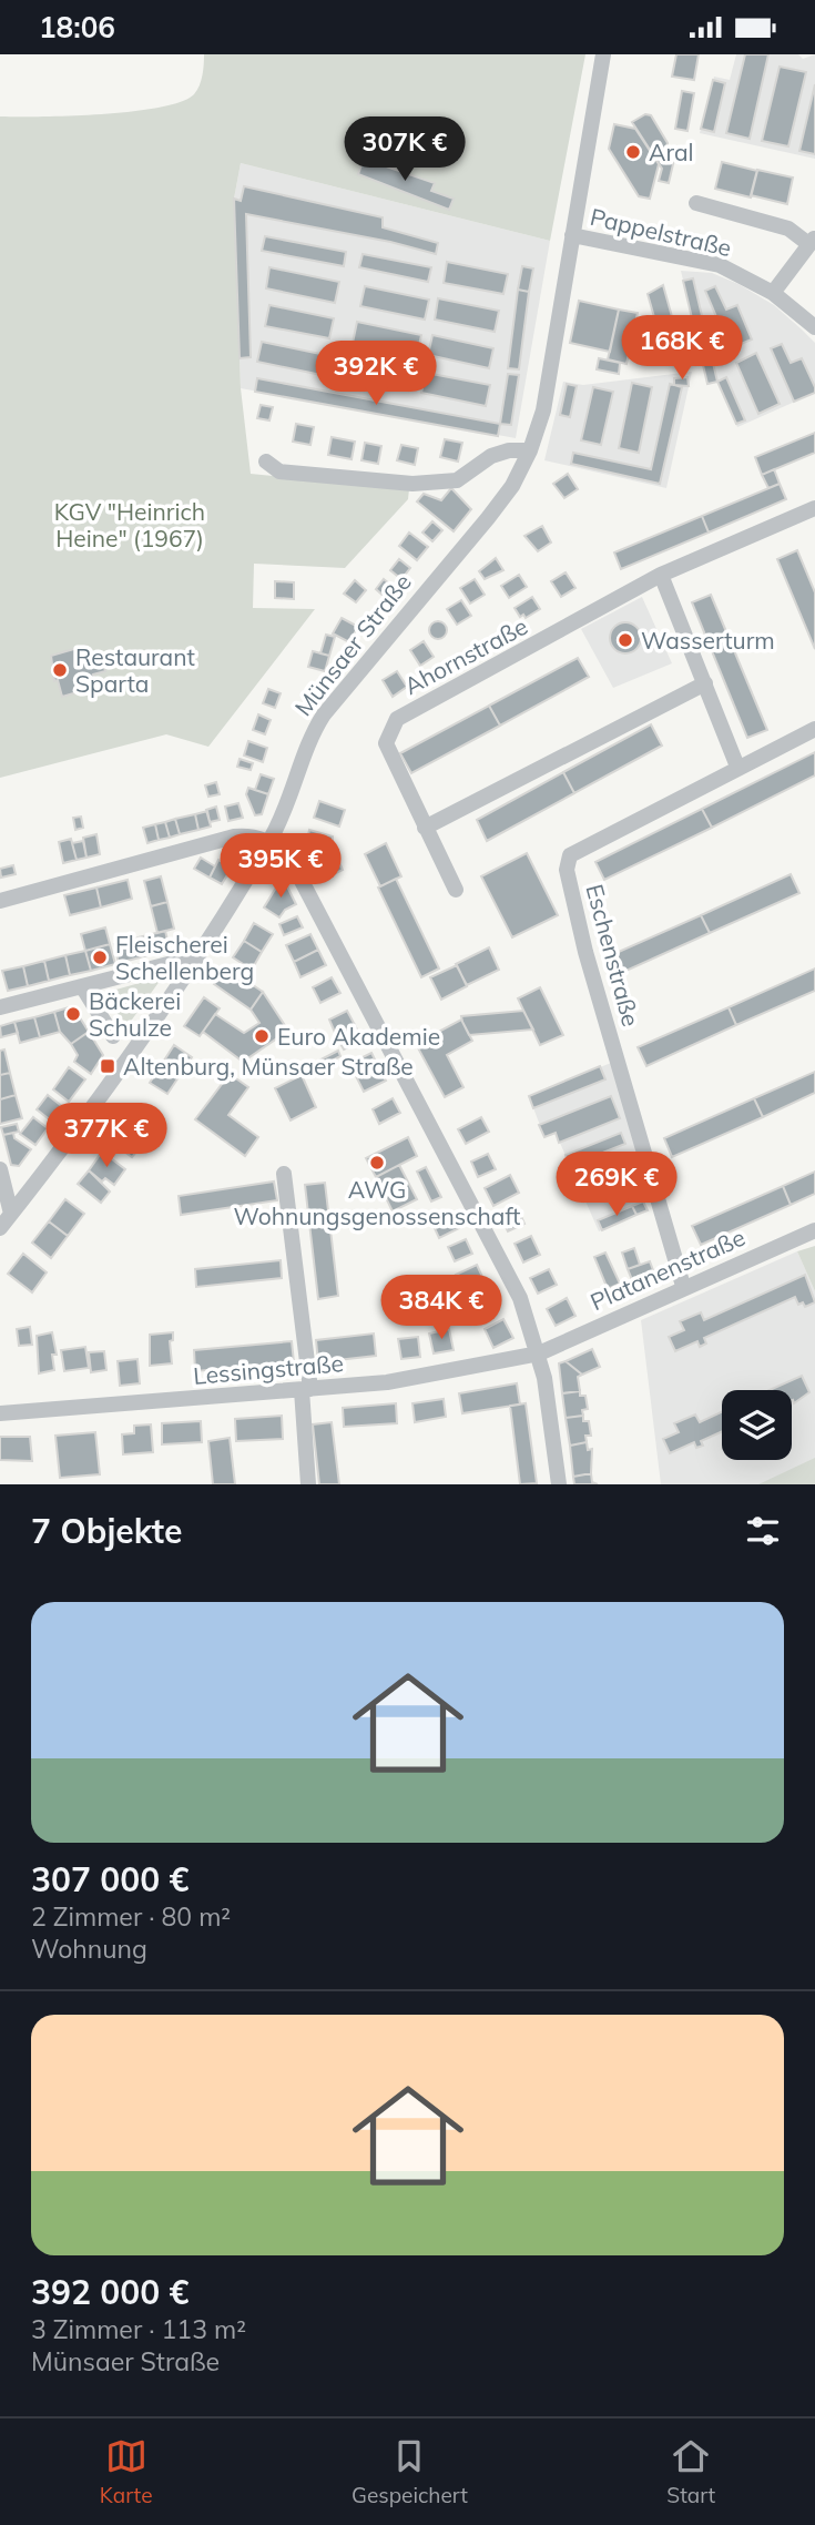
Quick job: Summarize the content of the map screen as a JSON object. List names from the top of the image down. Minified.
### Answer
{"streets":{"street":["Pappelstraße","Münsaer Straße","Ahornstraße","Eschenstraße","Platanenstraße","Lessingstraße"]},"crossings":[["Pappelstraße","Münsaer Straße"],["Eschenstraße","Platanenstraße"],["Platanenstraße","Lessingstraße"]],"parks":["KGV \"Heinrich Heine\" (1967)"],"places":{"other":["Aral","Wasserturm","Restaurant Sparta","Fleischerei Schellenberg","Bäckerei Schulze","Euro Akademie","AWG Wohnungsgenossenschaft"],"transit":["Altenburg, Münsaer Straße"]},"page":{"status":"18:06","price":["307K €","168K €","392K €","395K €","377K €","269K €","384K €"],"heading":"7 Objekte","list":[{"name":"307 000 €","note":"2 Zimmer · 80 m² · Wohnung"},{"name":"392 000 €","note":"3 Zimmer · 113 m² · Münsaer Straße"}],"tabs":["Karte","Gespeichert","Start"]}}
